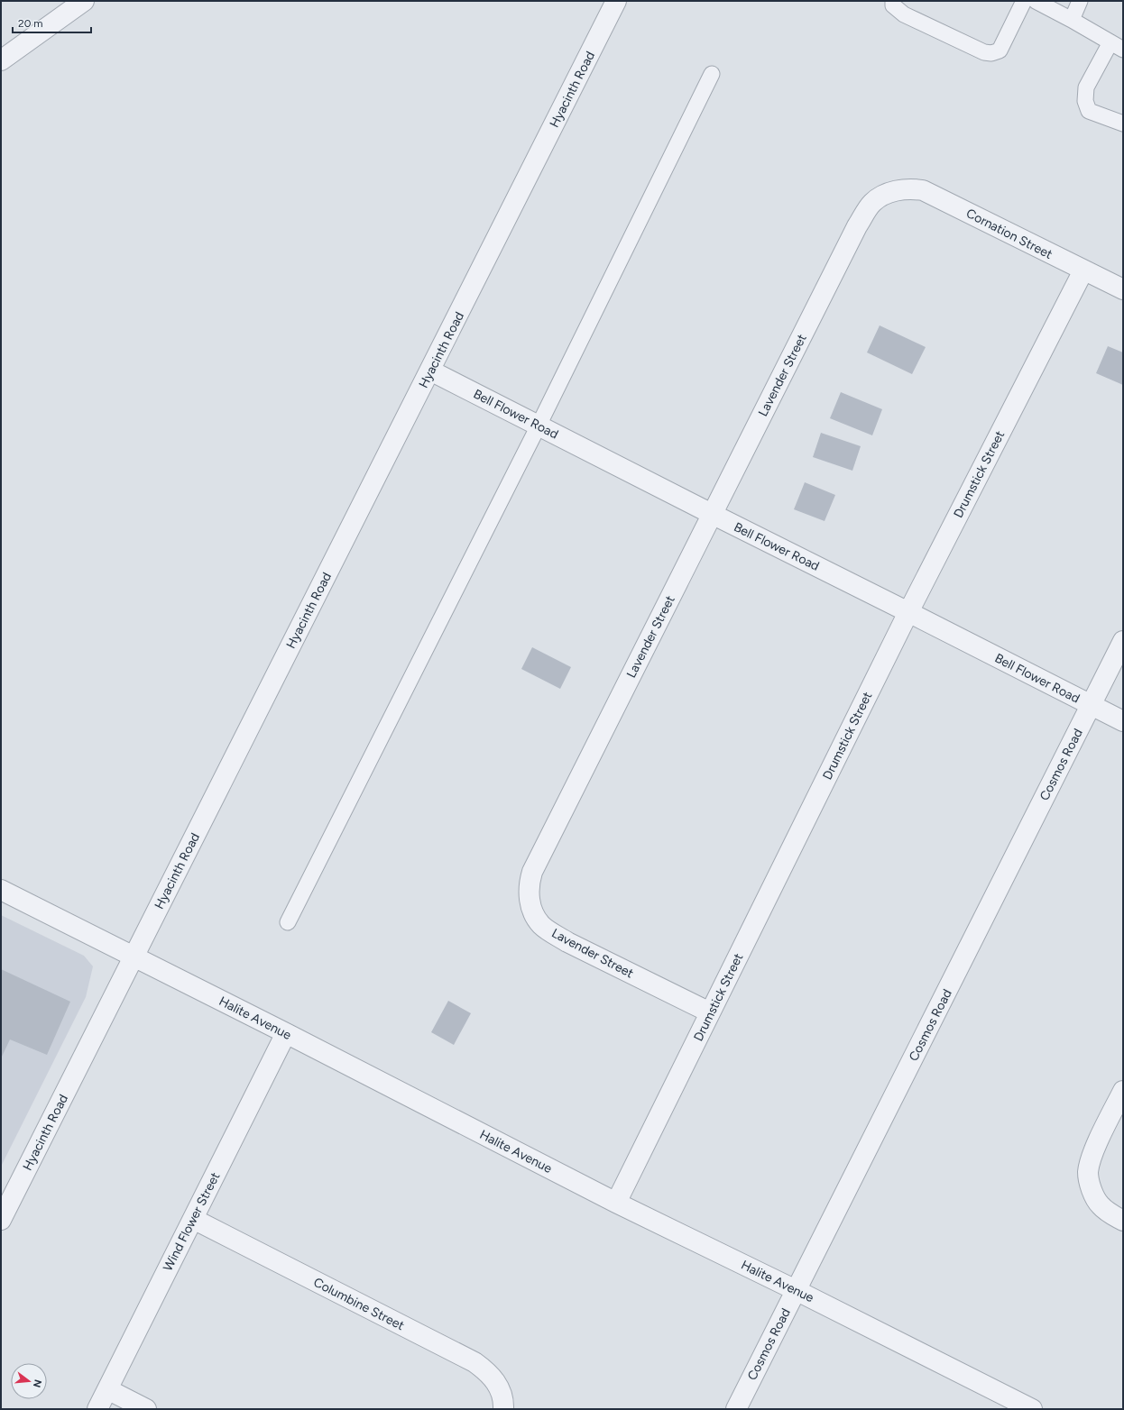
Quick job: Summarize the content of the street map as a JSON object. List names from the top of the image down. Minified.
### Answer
{"streets":{"street":["Hyacinth Road","Cornation Street","Lavender Street","Bell Flower Road","Drumstick Street","Cosmos Road","Halite Avenue","Wind Flower Street","Columbine Street"]},"crossings":[["Hyacinth Road","Bell Flower Road"],["Hyacinth Road","Halite Avenue"],["Cornation Street","Lavender Street"],["Cornation Street","Drumstick Street"],["Lavender Street","Bell Flower Road"],["Lavender Street","Drumstick Street"],["Bell Flower Road","Drumstick Street"],["Bell Flower Road","Cosmos Road"],["Drumstick Street","Halite Avenue"],["Cosmos Road","Halite Avenue"],["Halite Avenue","Wind Flower Street"],["Wind Flower Street","Columbine Street"]],"scale_bar":"20 m","north":"right"}
